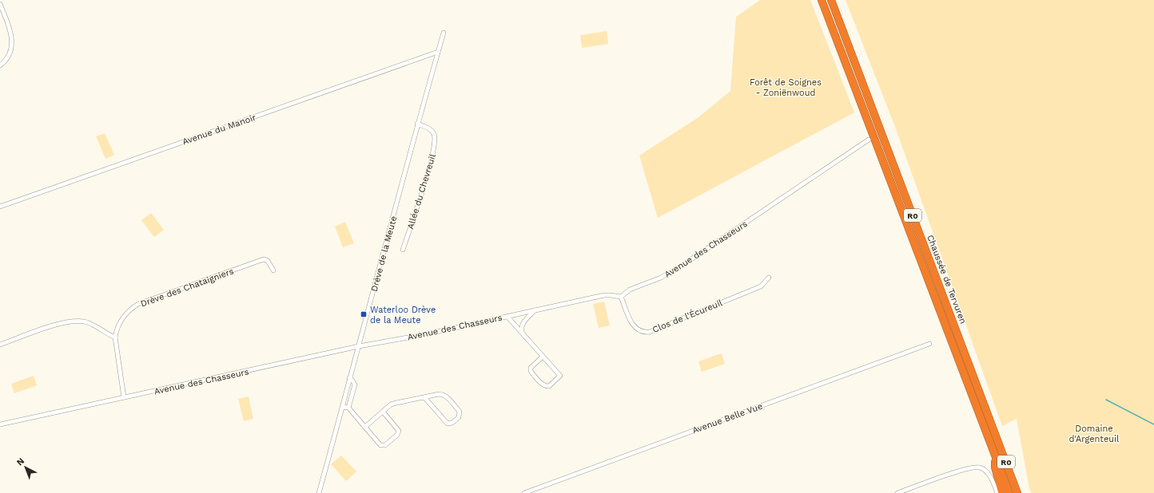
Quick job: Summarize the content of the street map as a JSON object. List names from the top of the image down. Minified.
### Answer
{"streets":{"highway":["R0","Chaussée de Tervuren"],"street":["Avenue du Manoir","Allée du Chevreuil","Avenue des Chasseurs","Drève de la Meute","Drève des Chataigniers","Clos de l'Écureuil","Avenue Belle Vue"]},"crossings":[["Avenue du Manoir","Drève de la Meute"],["Allée du Chevreuil","Drève de la Meute"],["R0","Chaussée de Tervuren"],["Avenue des Chasseurs","Drève de la Meute"],["Avenue des Chasseurs","Drève des Chataigniers"],["Avenue des Chasseurs","Clos de l'Écureuil"]],"parks":["Forêt de Soignes - Zoniënwoud","Domaine d'Argenteuil"],"places":{"transit":["Waterloo Drève de la Meute"]},"north":"top left"}
